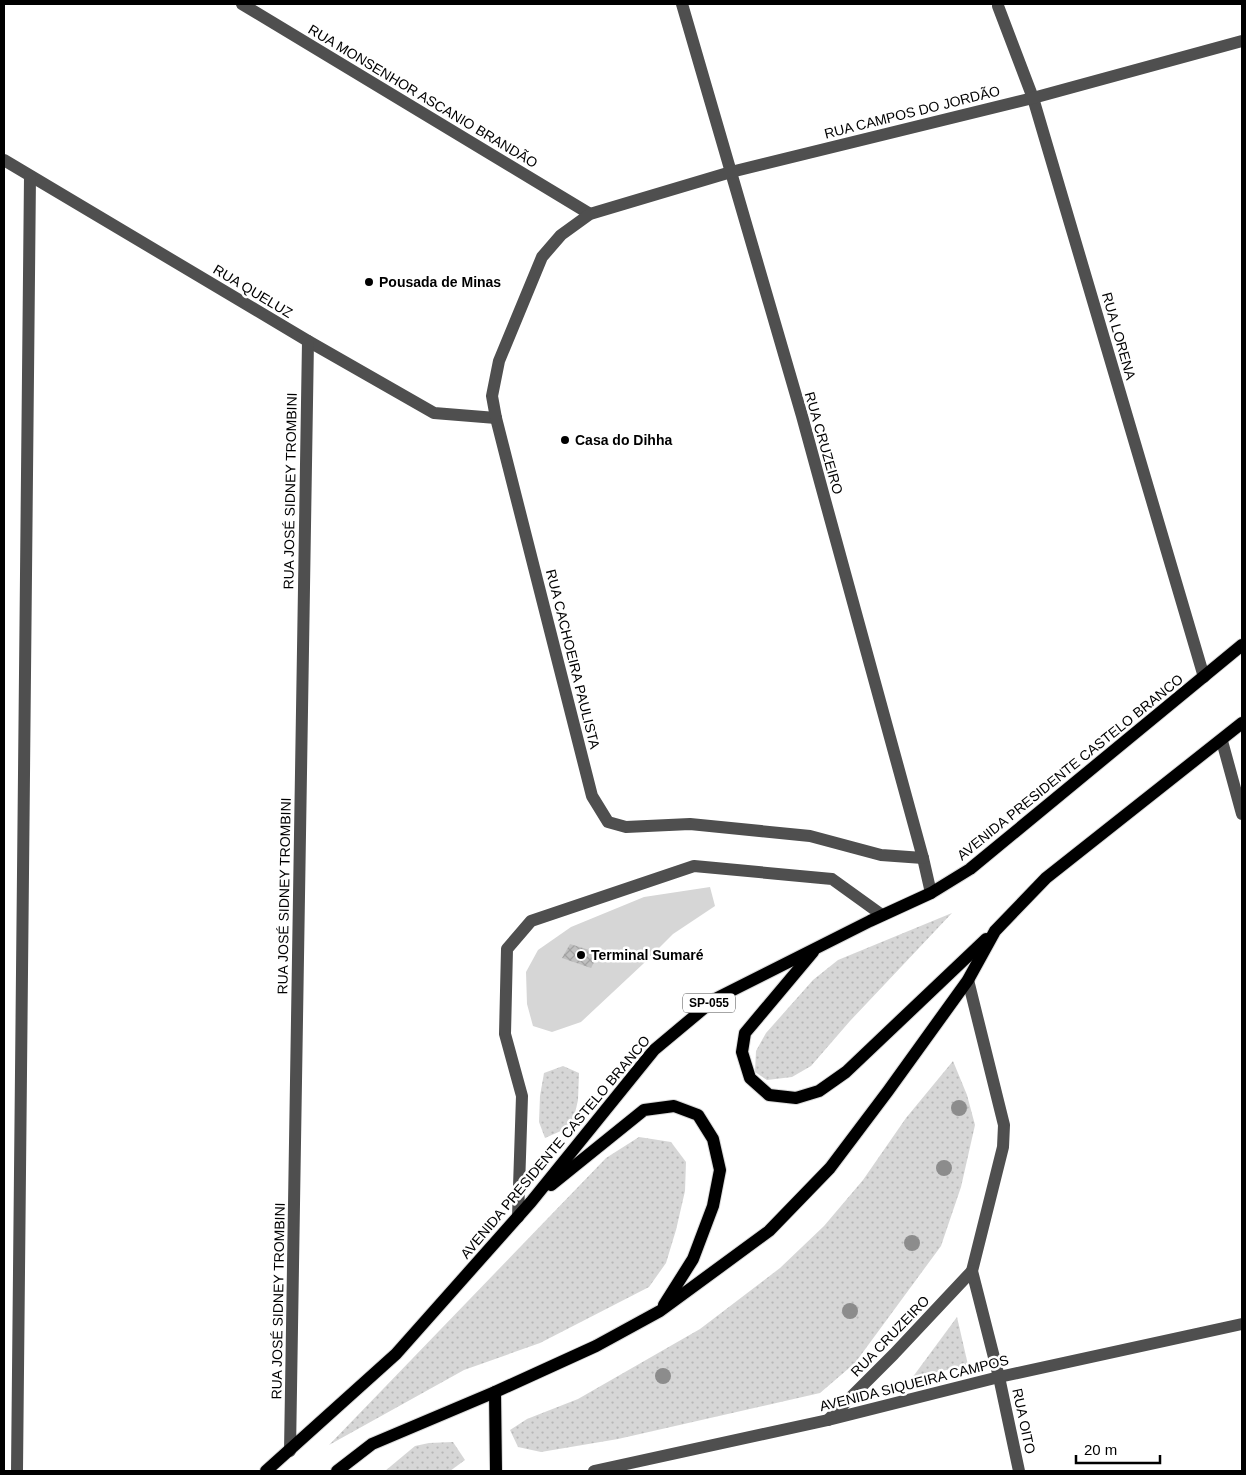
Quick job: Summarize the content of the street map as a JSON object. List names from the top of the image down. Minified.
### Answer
{"streets":{"main road":["AVENIDA PRESIDENTE CASTELO BRANCO","SP-055"],"street":["RUA MONSENHOR ASCANIO BRANDÃO","RUA CAMPOS DO JORDÃO","RUA QUELUZ","RUA LORENA","RUA CRUZEIRO","RUA JOSÉ SIDNEY TROMBINI","RUA CACHOEIRA PAULISTA","AVENIDA SIQUEIRA CAMPOS","RUA OITO"]},"crossings":[["RUA MONSENHOR ASCANIO BRANDÃO","RUA CAMPOS DO JORDÃO"],["RUA MONSENHOR ASCANIO BRANDÃO","RUA CACHOEIRA PAULISTA"],["RUA CAMPOS DO JORDÃO","RUA LORENA"],["RUA CAMPOS DO JORDÃO","RUA CRUZEIRO"],["RUA CAMPOS DO JORDÃO","RUA CACHOEIRA PAULISTA"],["RUA QUELUZ","RUA JOSÉ SIDNEY TROMBINI"],["RUA QUELUZ","RUA CACHOEIRA PAULISTA"],["RUA LORENA","AVENIDA PRESIDENTE CASTELO BRANCO"],["RUA CRUZEIRO","RUA CACHOEIRA PAULISTA"],["RUA CRUZEIRO","AVENIDA PRESIDENTE CASTELO BRANCO"],["RUA CRUZEIRO","AVENIDA SIQUEIRA CAMPOS"],["RUA CRUZEIRO","RUA OITO"],["RUA JOSÉ SIDNEY TROMBINI","AVENIDA PRESIDENTE CASTELO BRANCO"],["AVENIDA PRESIDENTE CASTELO BRANCO","SP-055"],["AVENIDA SIQUEIRA CAMPOS","RUA OITO"]],"places":["Pousada de Minas","Casa do Dihha","Terminal Sumaré"],"scale_bar":"20 m"}
